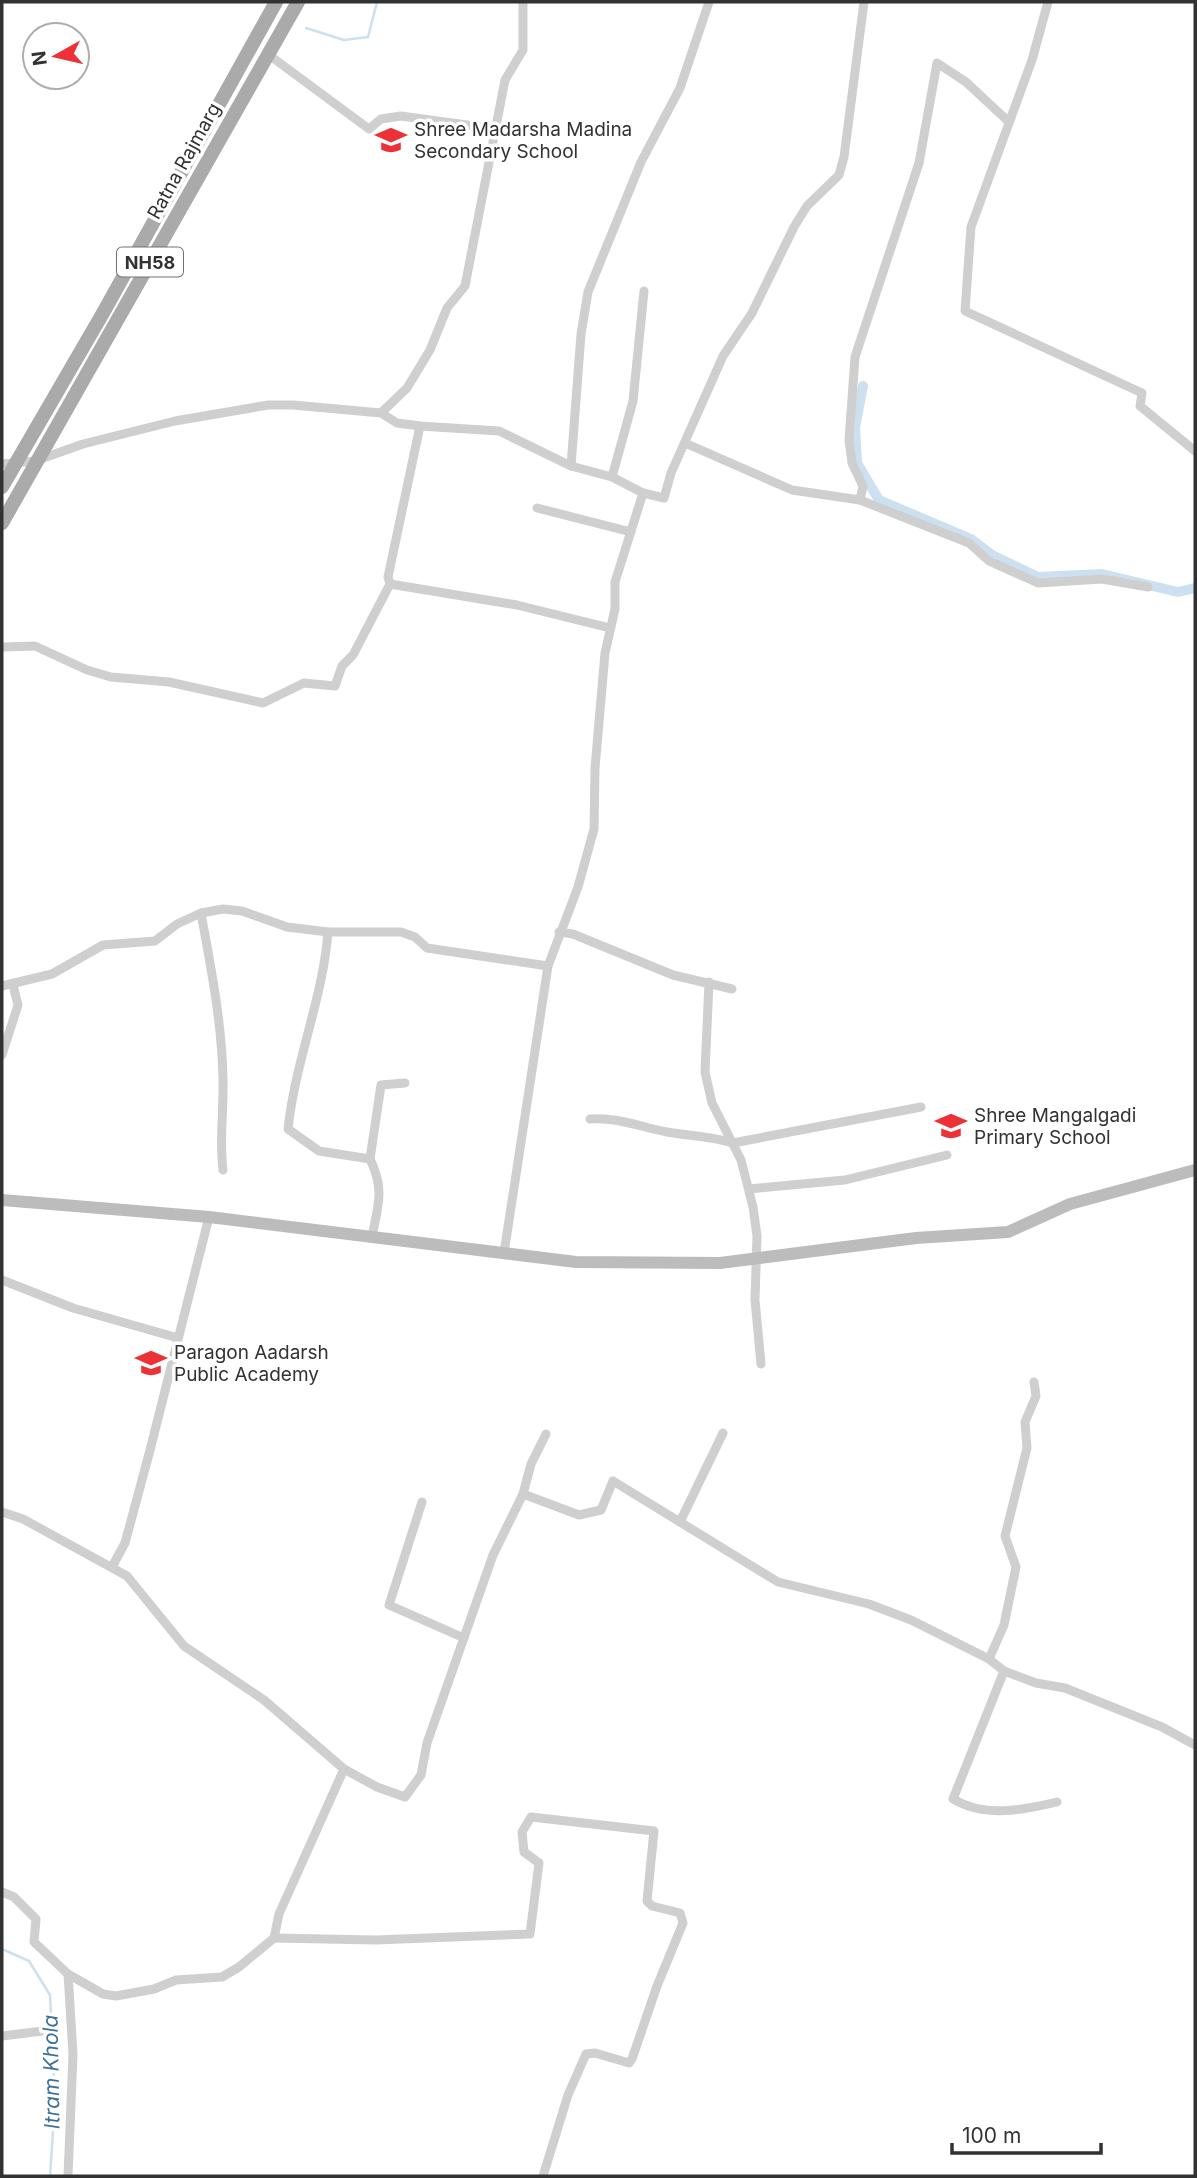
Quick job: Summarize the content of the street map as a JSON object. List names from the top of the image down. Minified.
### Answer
{"streets":{"main road":["Ratna Rajmarg","NH58"]},"water":["Itram Khola"],"places":{"school or university":["Shree Madarsha Madina Secondary School","Shree Mangalgadi Primary School","Paragon Aadarsh Public Academy"]},"scale_bar":"100 m","north":"left"}
